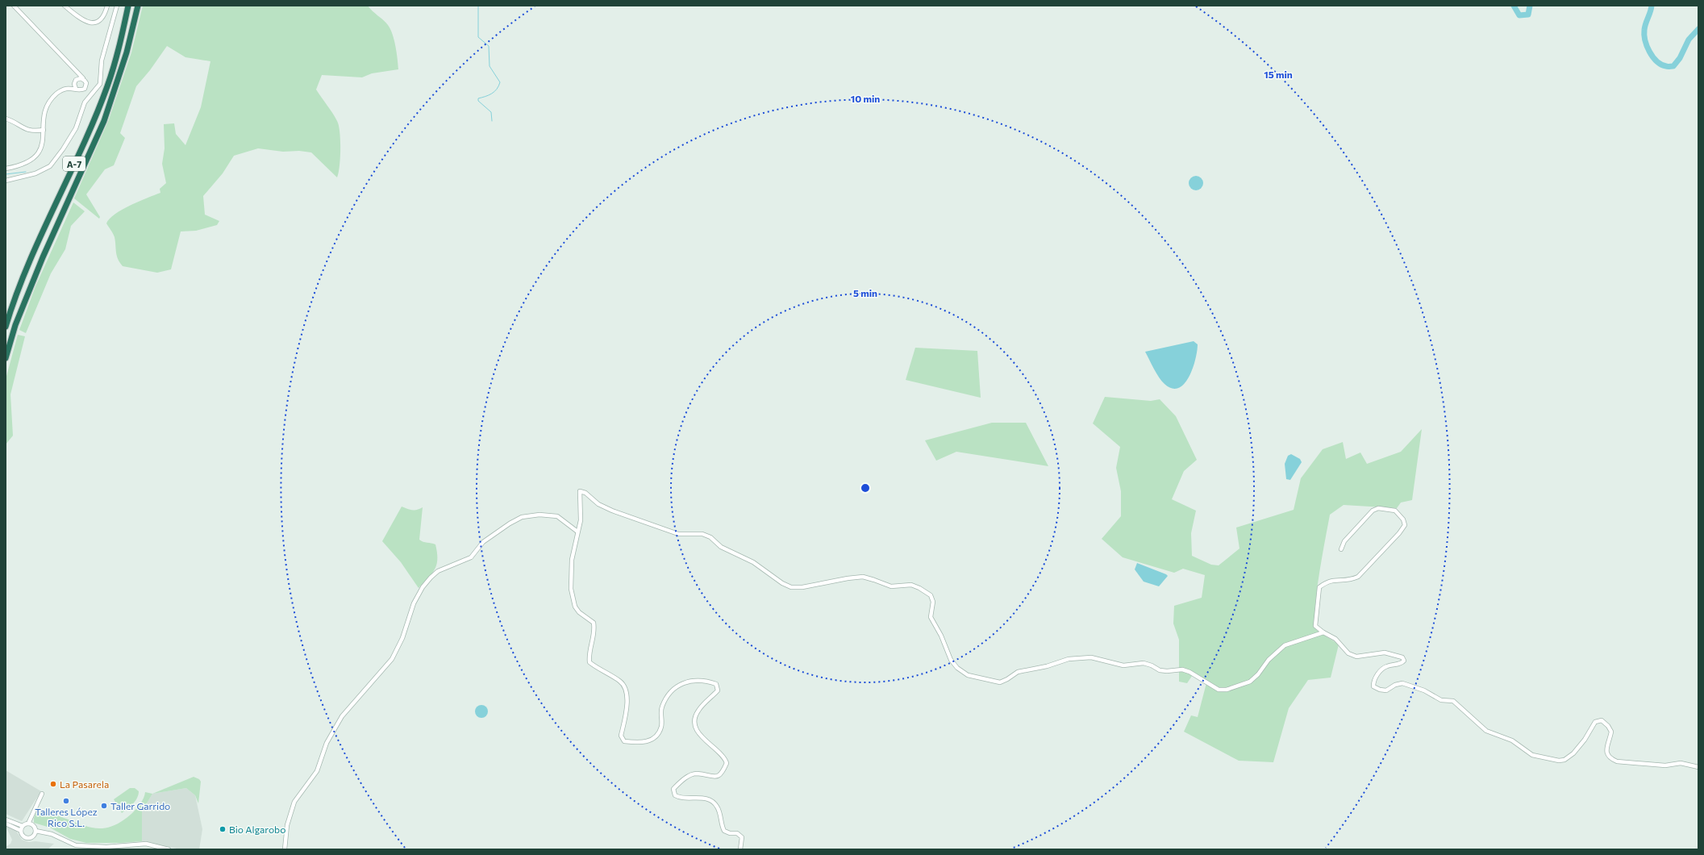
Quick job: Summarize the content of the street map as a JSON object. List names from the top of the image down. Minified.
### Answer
{"streets":{"highway":["A-7"]},"places":["La Pasarela","Talleres López Rico S.L.","Taller Garrido","Bio Algarobo"],"rings":["15 min","10 min","5 min"]}
